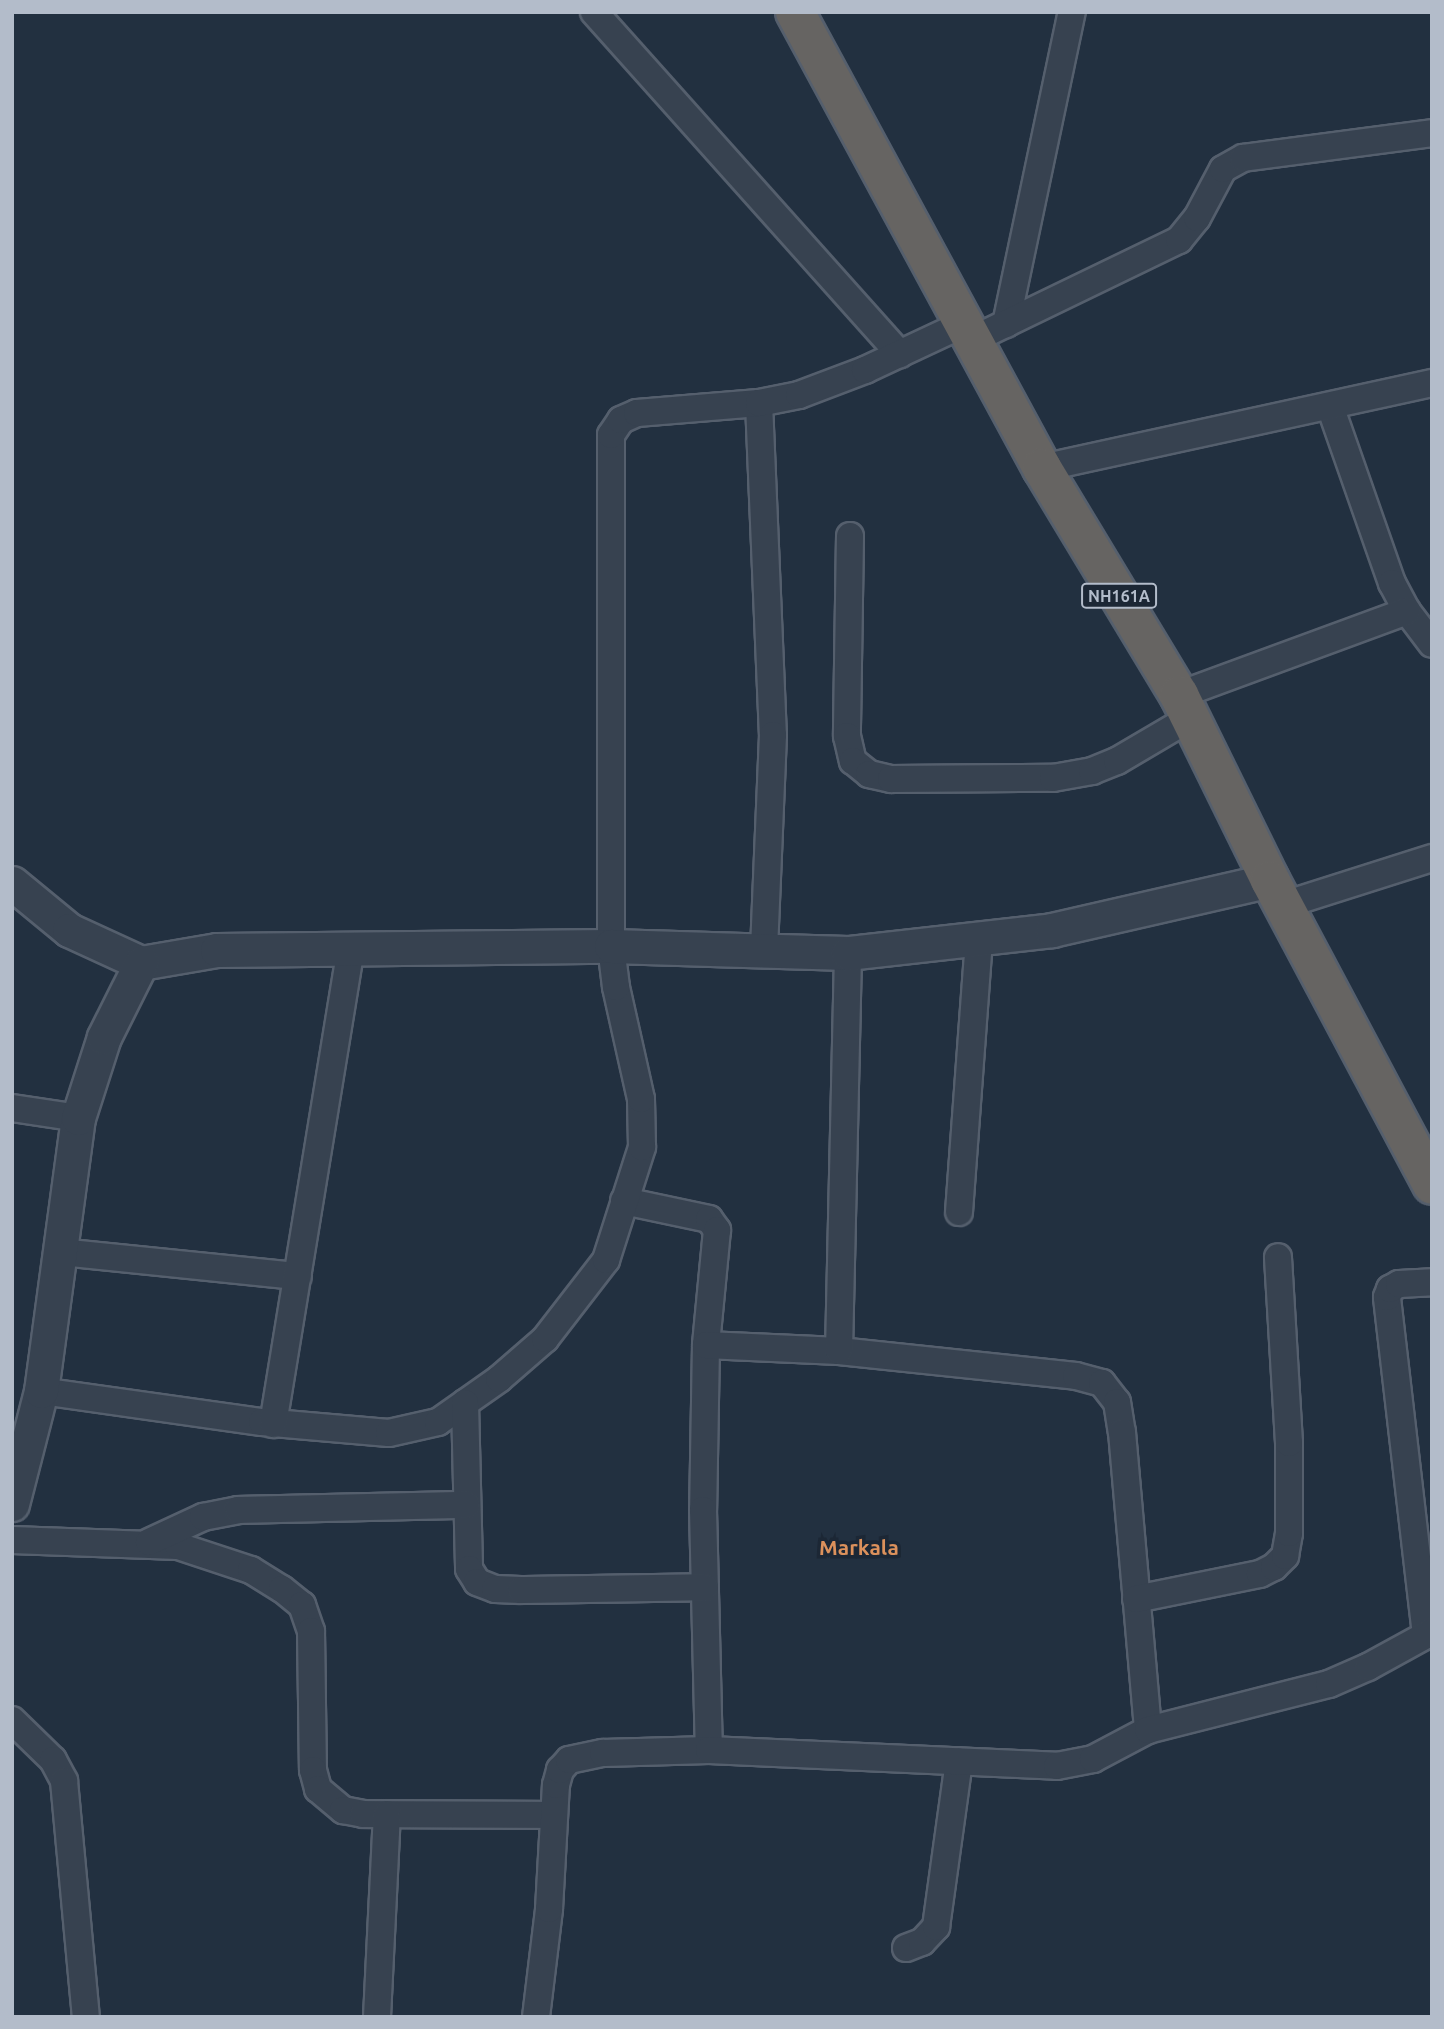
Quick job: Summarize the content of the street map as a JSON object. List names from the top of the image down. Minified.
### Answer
{"streets":{"highway":["NH161A"]},"districts":["Markala"]}
